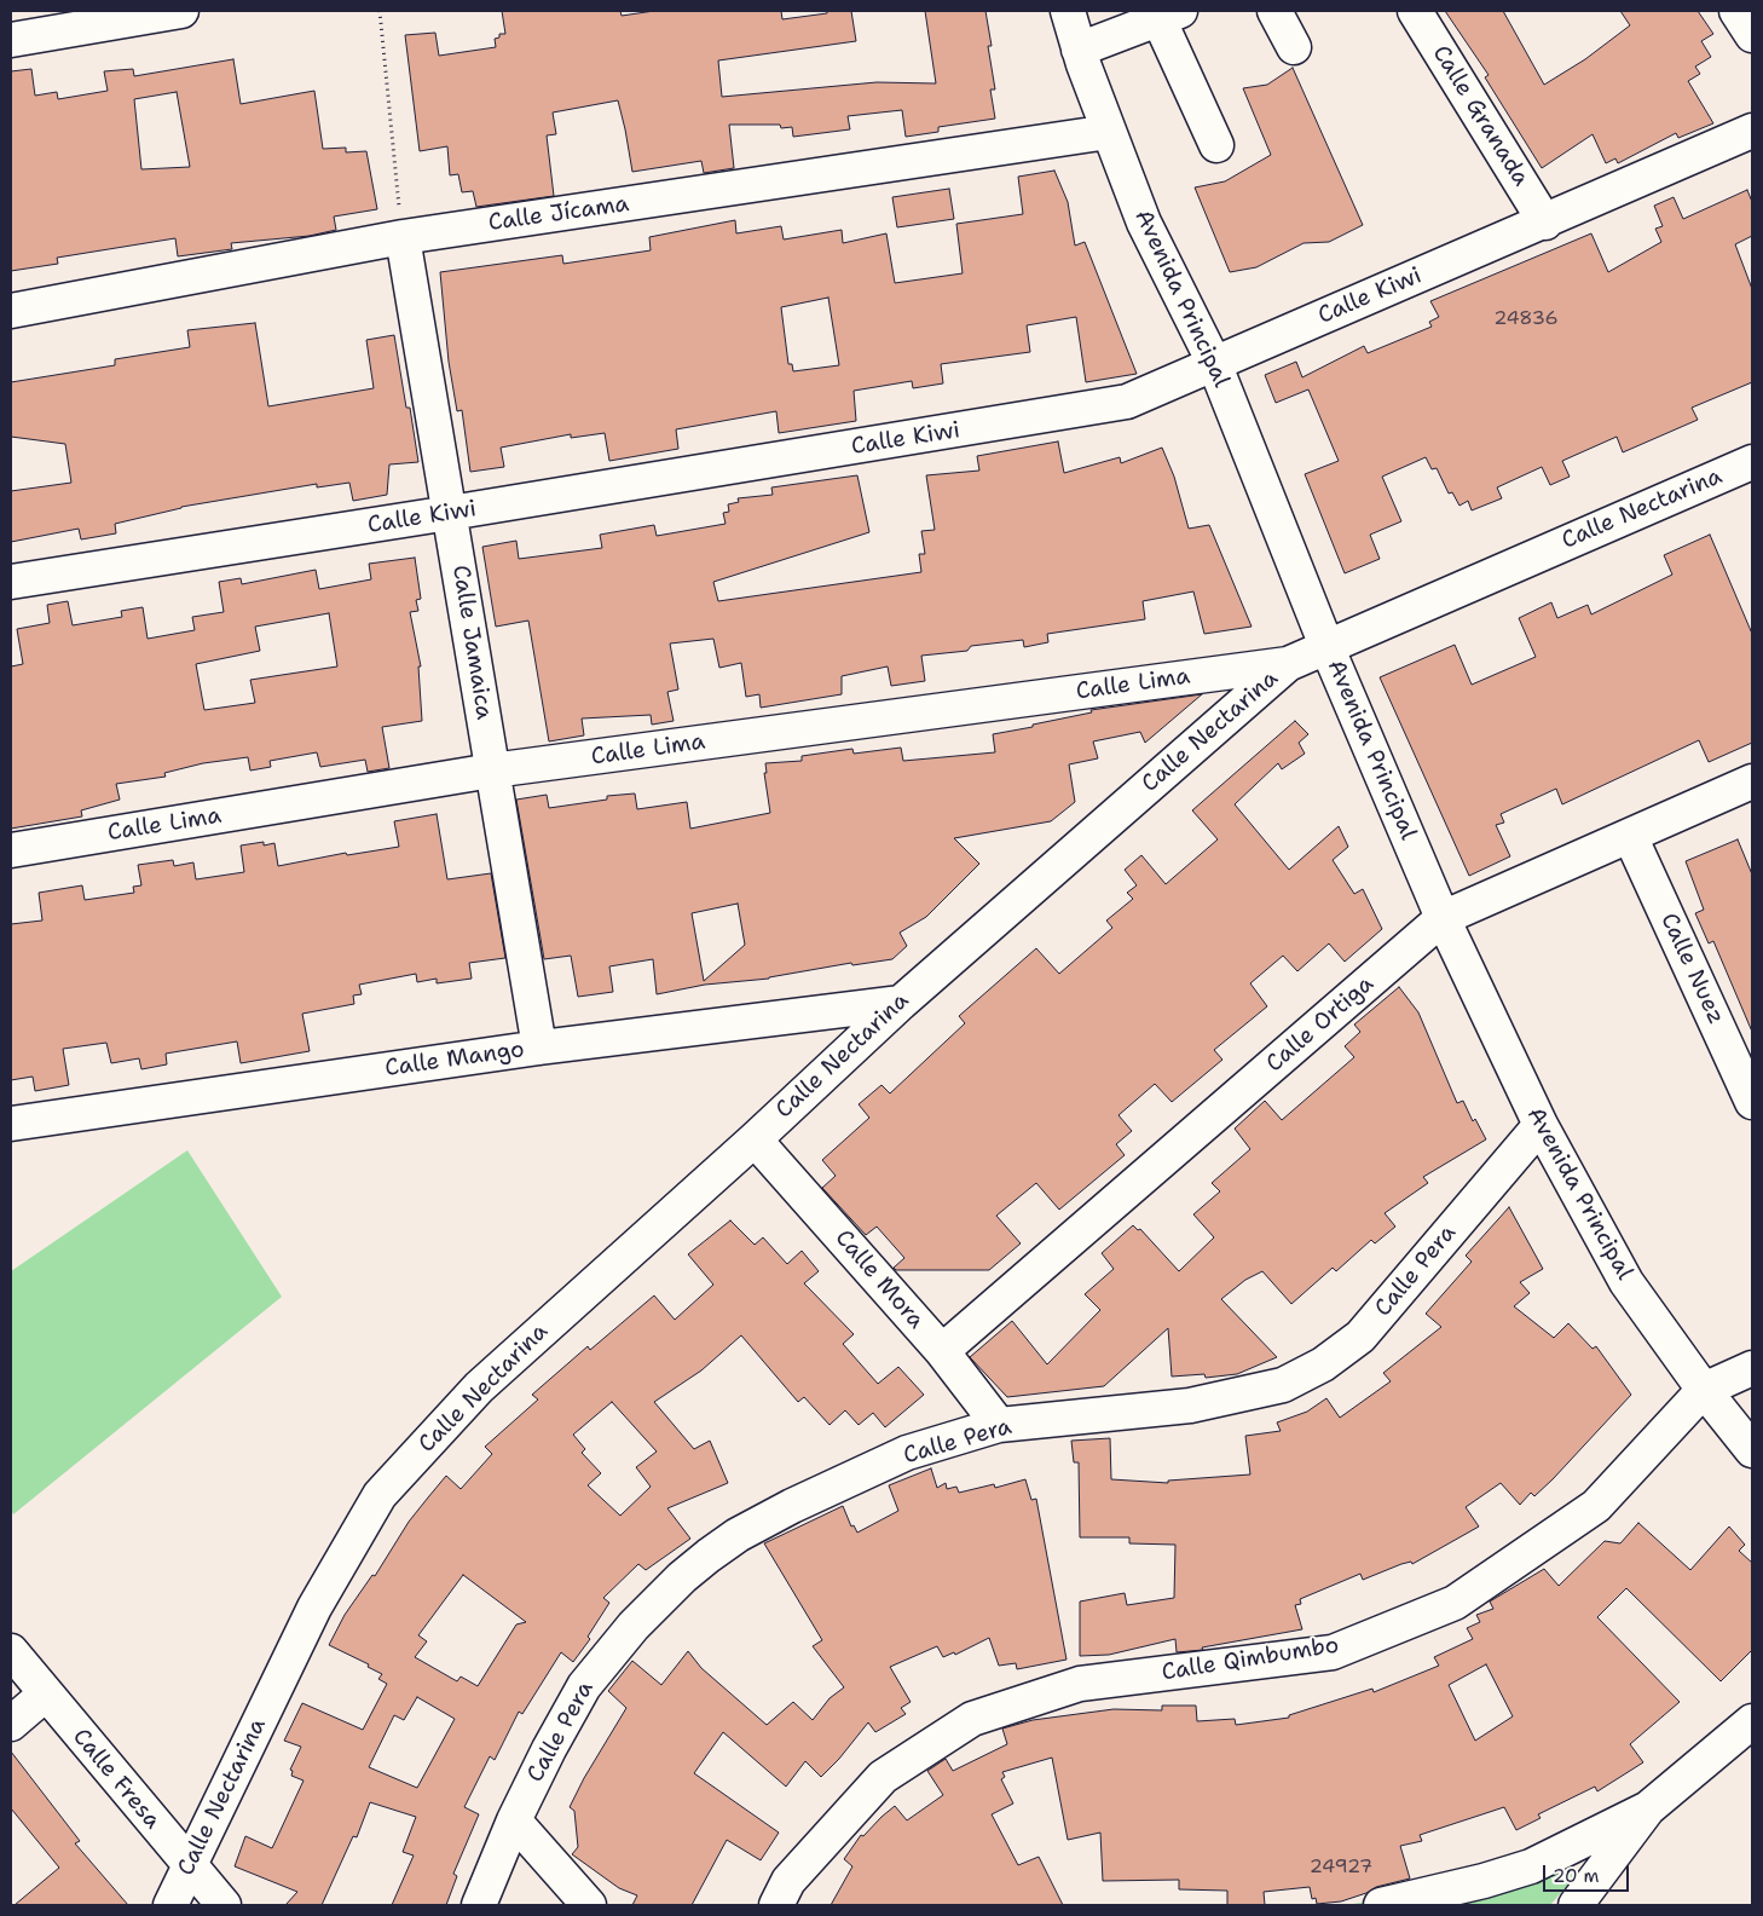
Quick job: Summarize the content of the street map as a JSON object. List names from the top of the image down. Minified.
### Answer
{"streets":{"street":["Calle Granada","Calle Jícama","Calle Kiwi","Avenida Principal","Calle Nectarina","Calle Jamaica","Calle Lima","Calle Nuez","Calle Ortiga","Calle Mango","Calle Pera","Calle Mora","Calle Qimbumbo","Calle Fresa"]},"crossings":[["Calle Granada","Calle Kiwi"],["Calle Jícama","Avenida Principal"],["Calle Jícama","Calle Jamaica"],["Calle Kiwi","Avenida Principal"],["Calle Kiwi","Calle Jamaica"],["Avenida Principal","Calle Nectarina"],["Avenida Principal","Calle Ortiga"],["Avenida Principal","Calle Pera"],["Avenida Principal","Calle Qimbumbo"],["Calle Nectarina","Calle Lima"],["Calle Nectarina","Calle Mango"],["Calle Nectarina","Calle Mora"],["Calle Nectarina","Calle Fresa"],["Calle Jamaica","Calle Lima"],["Calle Jamaica","Calle Mango"],["Calle Nuez","Calle Ortiga"],["Calle Ortiga","Calle Mora"],["Calle Pera","Calle Mora"]],"house_numbers":["24836","24927"],"scale_bar":"20 m"}
